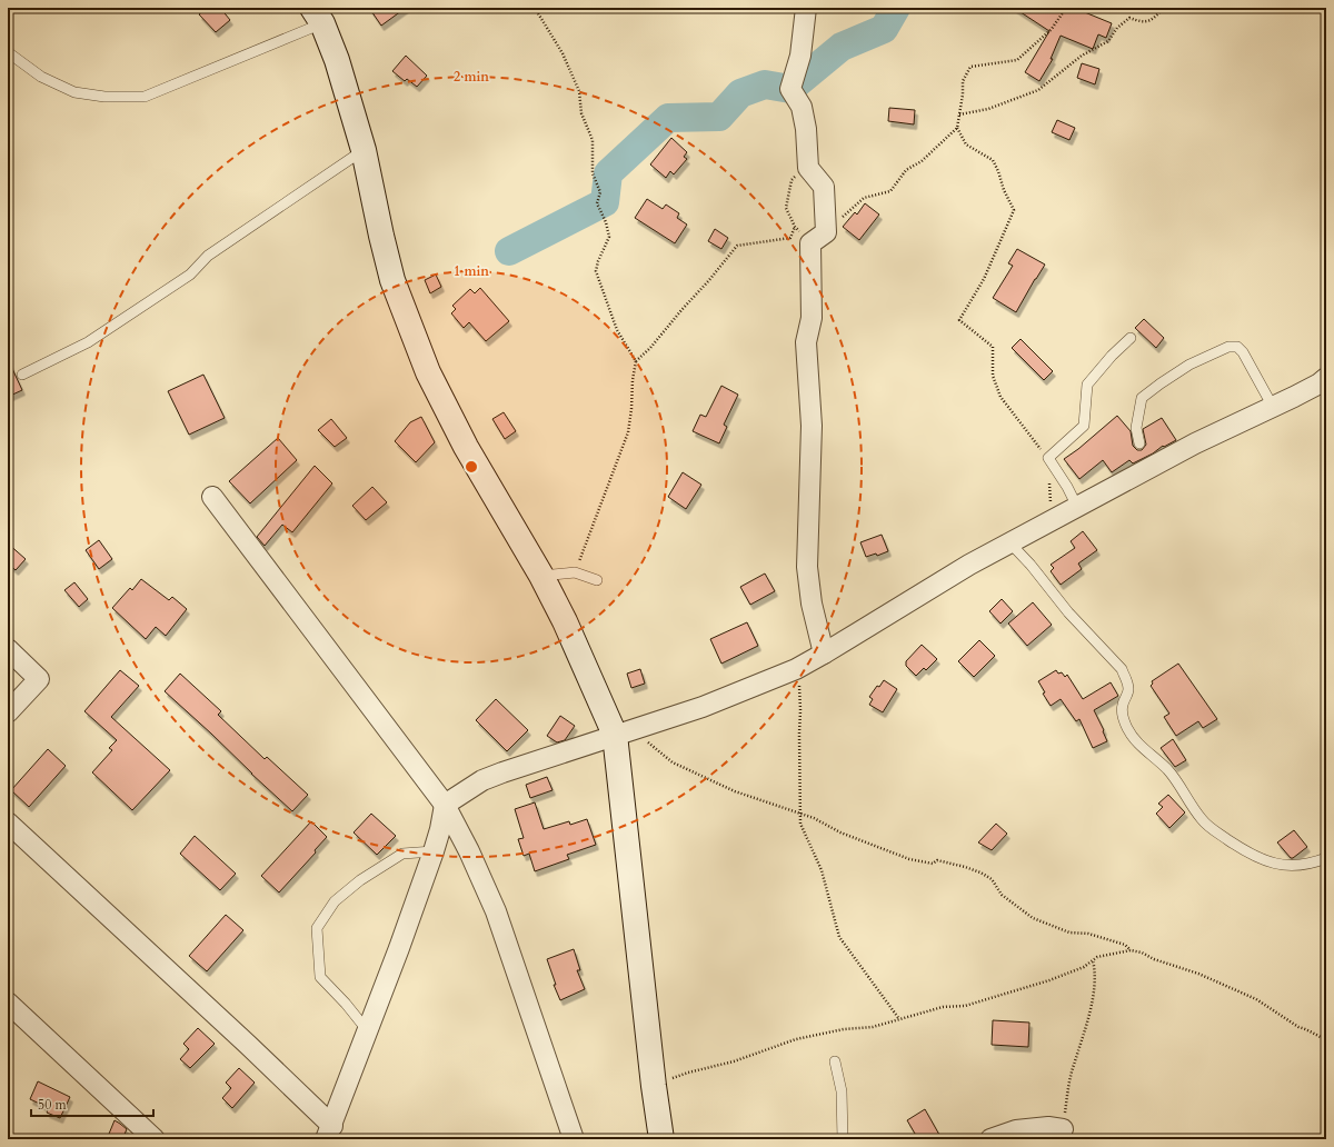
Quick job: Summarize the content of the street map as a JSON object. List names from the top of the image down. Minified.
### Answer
{"scale_bar":"50 m","rings":["2 min","1 min"]}
